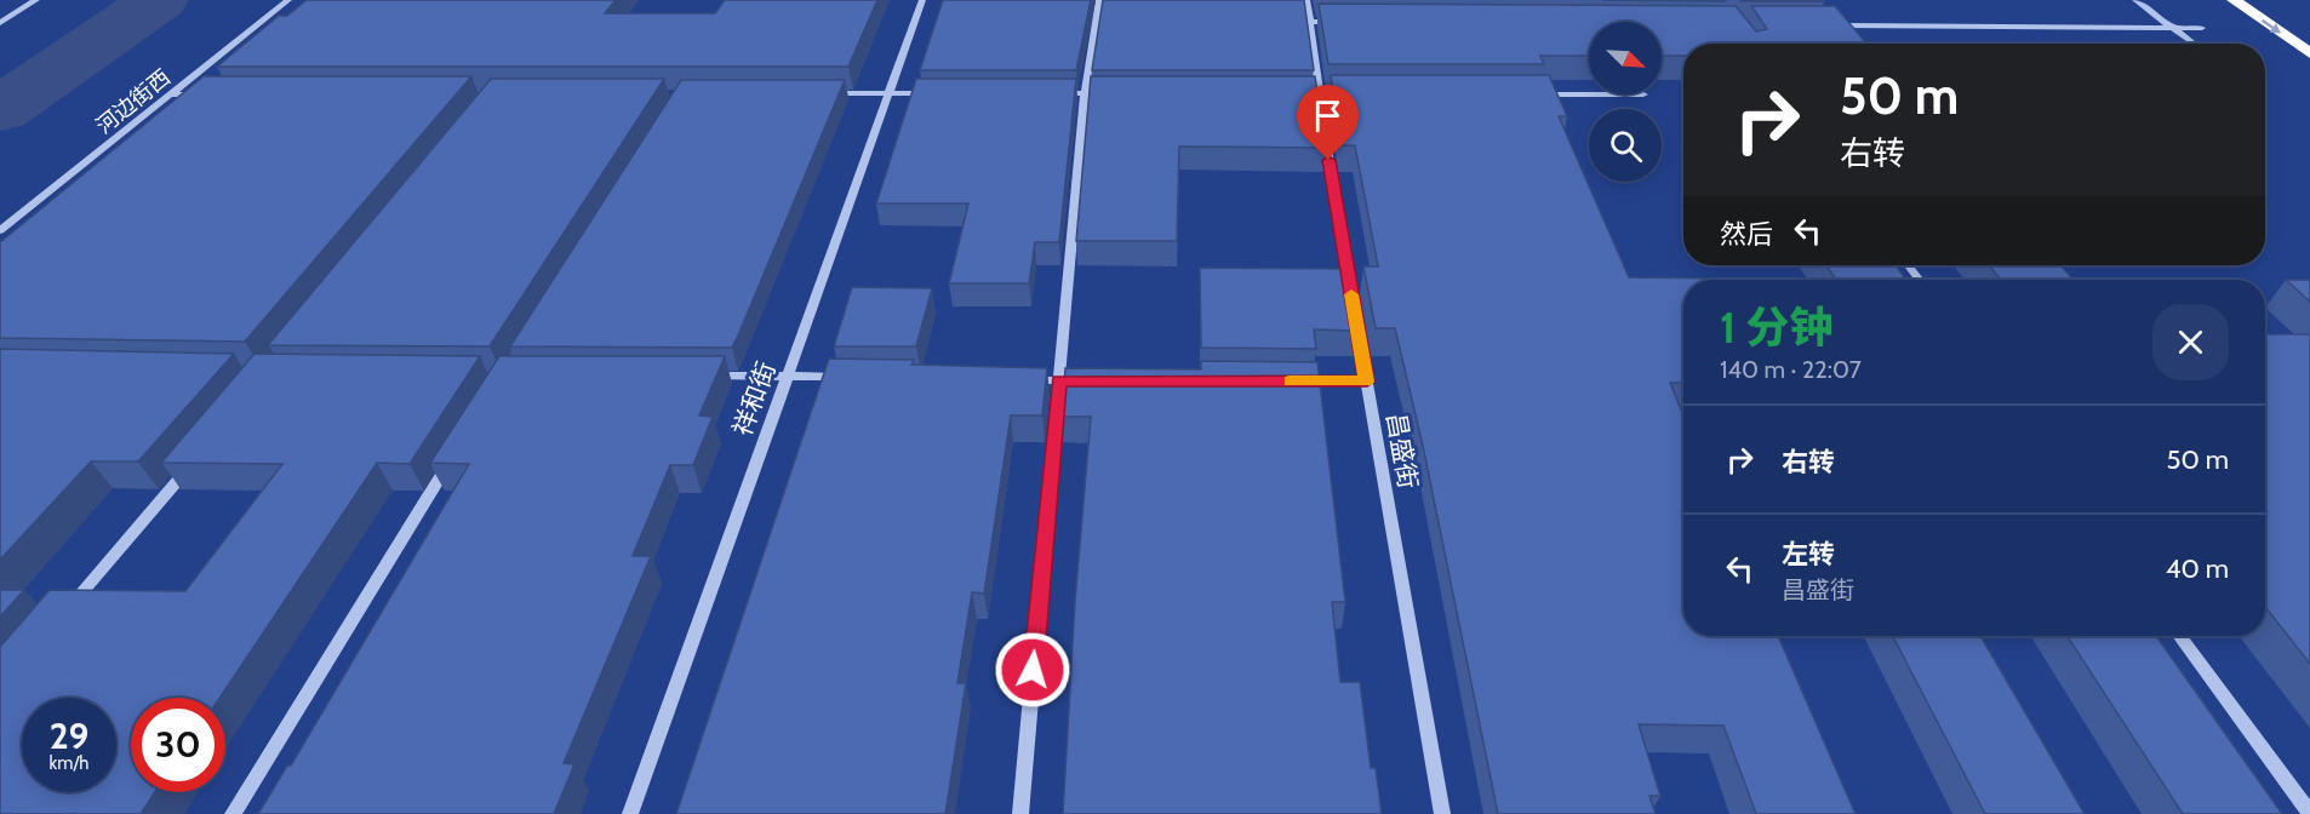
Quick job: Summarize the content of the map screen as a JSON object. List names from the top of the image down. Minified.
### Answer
{"streets":{"street":["河边街西","祥和街","昌盛街"]},"north":"bottom right","page":{"turn":["50 m","右转"],"then":"然后","heading":["1 分钟","140 m · 22:07"],"list":[{"name":"右转","value":"50 m"},{"name":"左转","note":"昌盛街","value":"40 m"}],"speed":"29 km/h","limit":"30"}}
